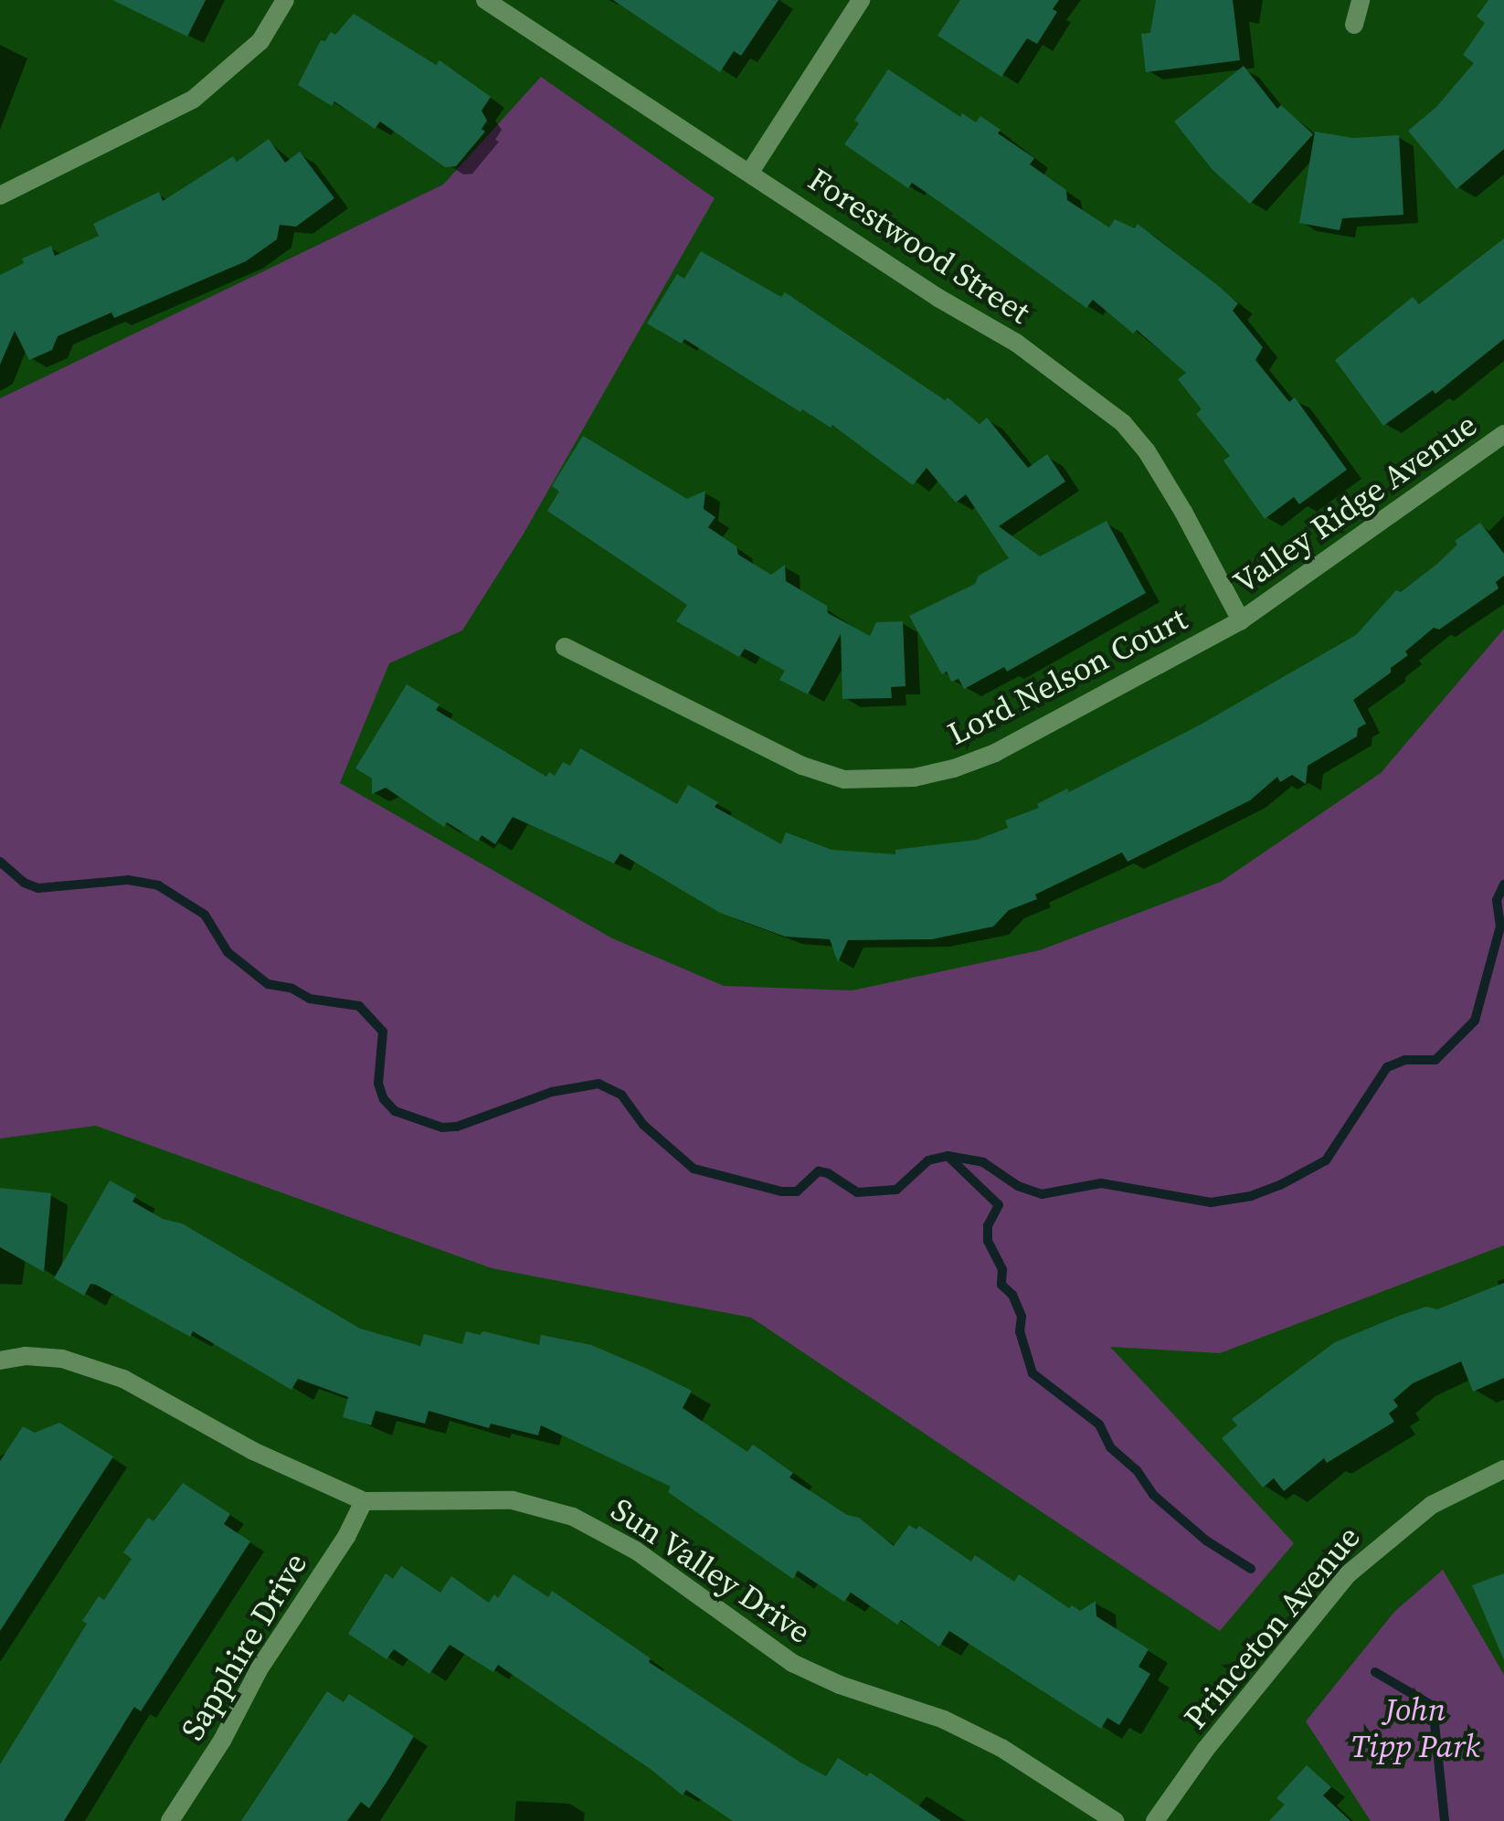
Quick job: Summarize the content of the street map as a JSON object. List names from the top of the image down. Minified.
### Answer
{"streets":{"street":["Forestwood Street","Valley Ridge Avenue","Lord Nelson Court","Sun Valley Drive","Princeton Avenue","Sapphire Drive"]},"crossings":[["Forestwood Street","Valley Ridge Avenue"],["Forestwood Street","Lord Nelson Court"],["Valley Ridge Avenue","Lord Nelson Court"],["Sun Valley Drive","Sapphire Drive"]],"parks":["John Tipp Park"]}
